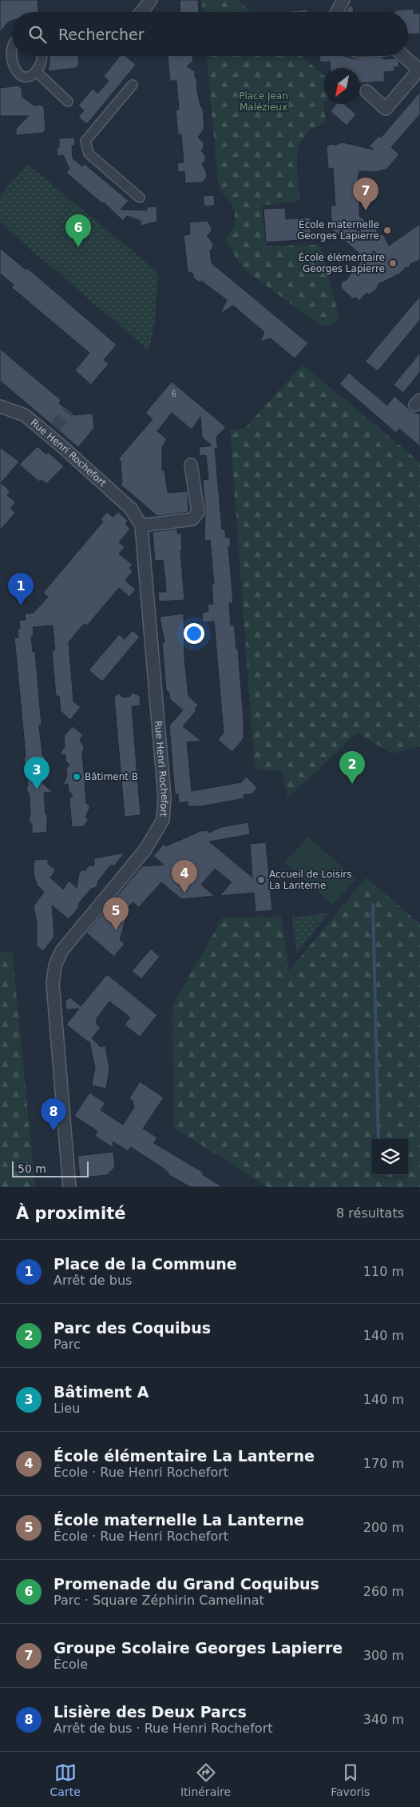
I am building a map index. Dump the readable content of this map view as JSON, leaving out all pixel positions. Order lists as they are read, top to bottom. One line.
{"streets":{"street":["Rue Henri Rochefort"]},"parks":["Place Jean Malézieux"],"places":["École maternelle Georges Lapierre","École élémentaire Georges Lapierre","Bâtiment B","Accueil de Loisirs La Lanterne"],"house_numbers":["6"],"scale_bar":"50 m","north":"bottom left","page":{"search":"Rechercher","pins":["7","6","1","2","3","4","5","8"],"scale":"50 m","heading":["À proximité","8 résultats"],"list":[{"mark":"1","name":"Place de la Commune","note":"Arrêt de bus","value":"110 m"},{"mark":"2","name":"Parc des Coquibus","note":"Parc","value":"140 m"},{"mark":"3","name":"Bâtiment A","note":"Lieu","value":"140 m"},{"mark":"4","name":"École élémentaire La Lanterne","note":"École · Rue Henri Rochefort","value":"170 m"},{"mark":"5","name":"École maternelle La Lanterne","note":"École · Rue Henri Rochefort","value":"200 m"},{"mark":"6","name":"Promenade du Grand Coquibus","note":"Parc · Square Zéphirin Camelinat","value":"260 m"},{"mark":"7","name":"Groupe Scolaire Georges Lapierre","note":"École","value":"300 m"},{"mark":"8","name":"Lisière des Deux Parcs","note":"Arrêt de bus · Rue Henri Rochefort","value":"340 m"}],"nav":["Carte","Itinéraire","Favoris"]}}
